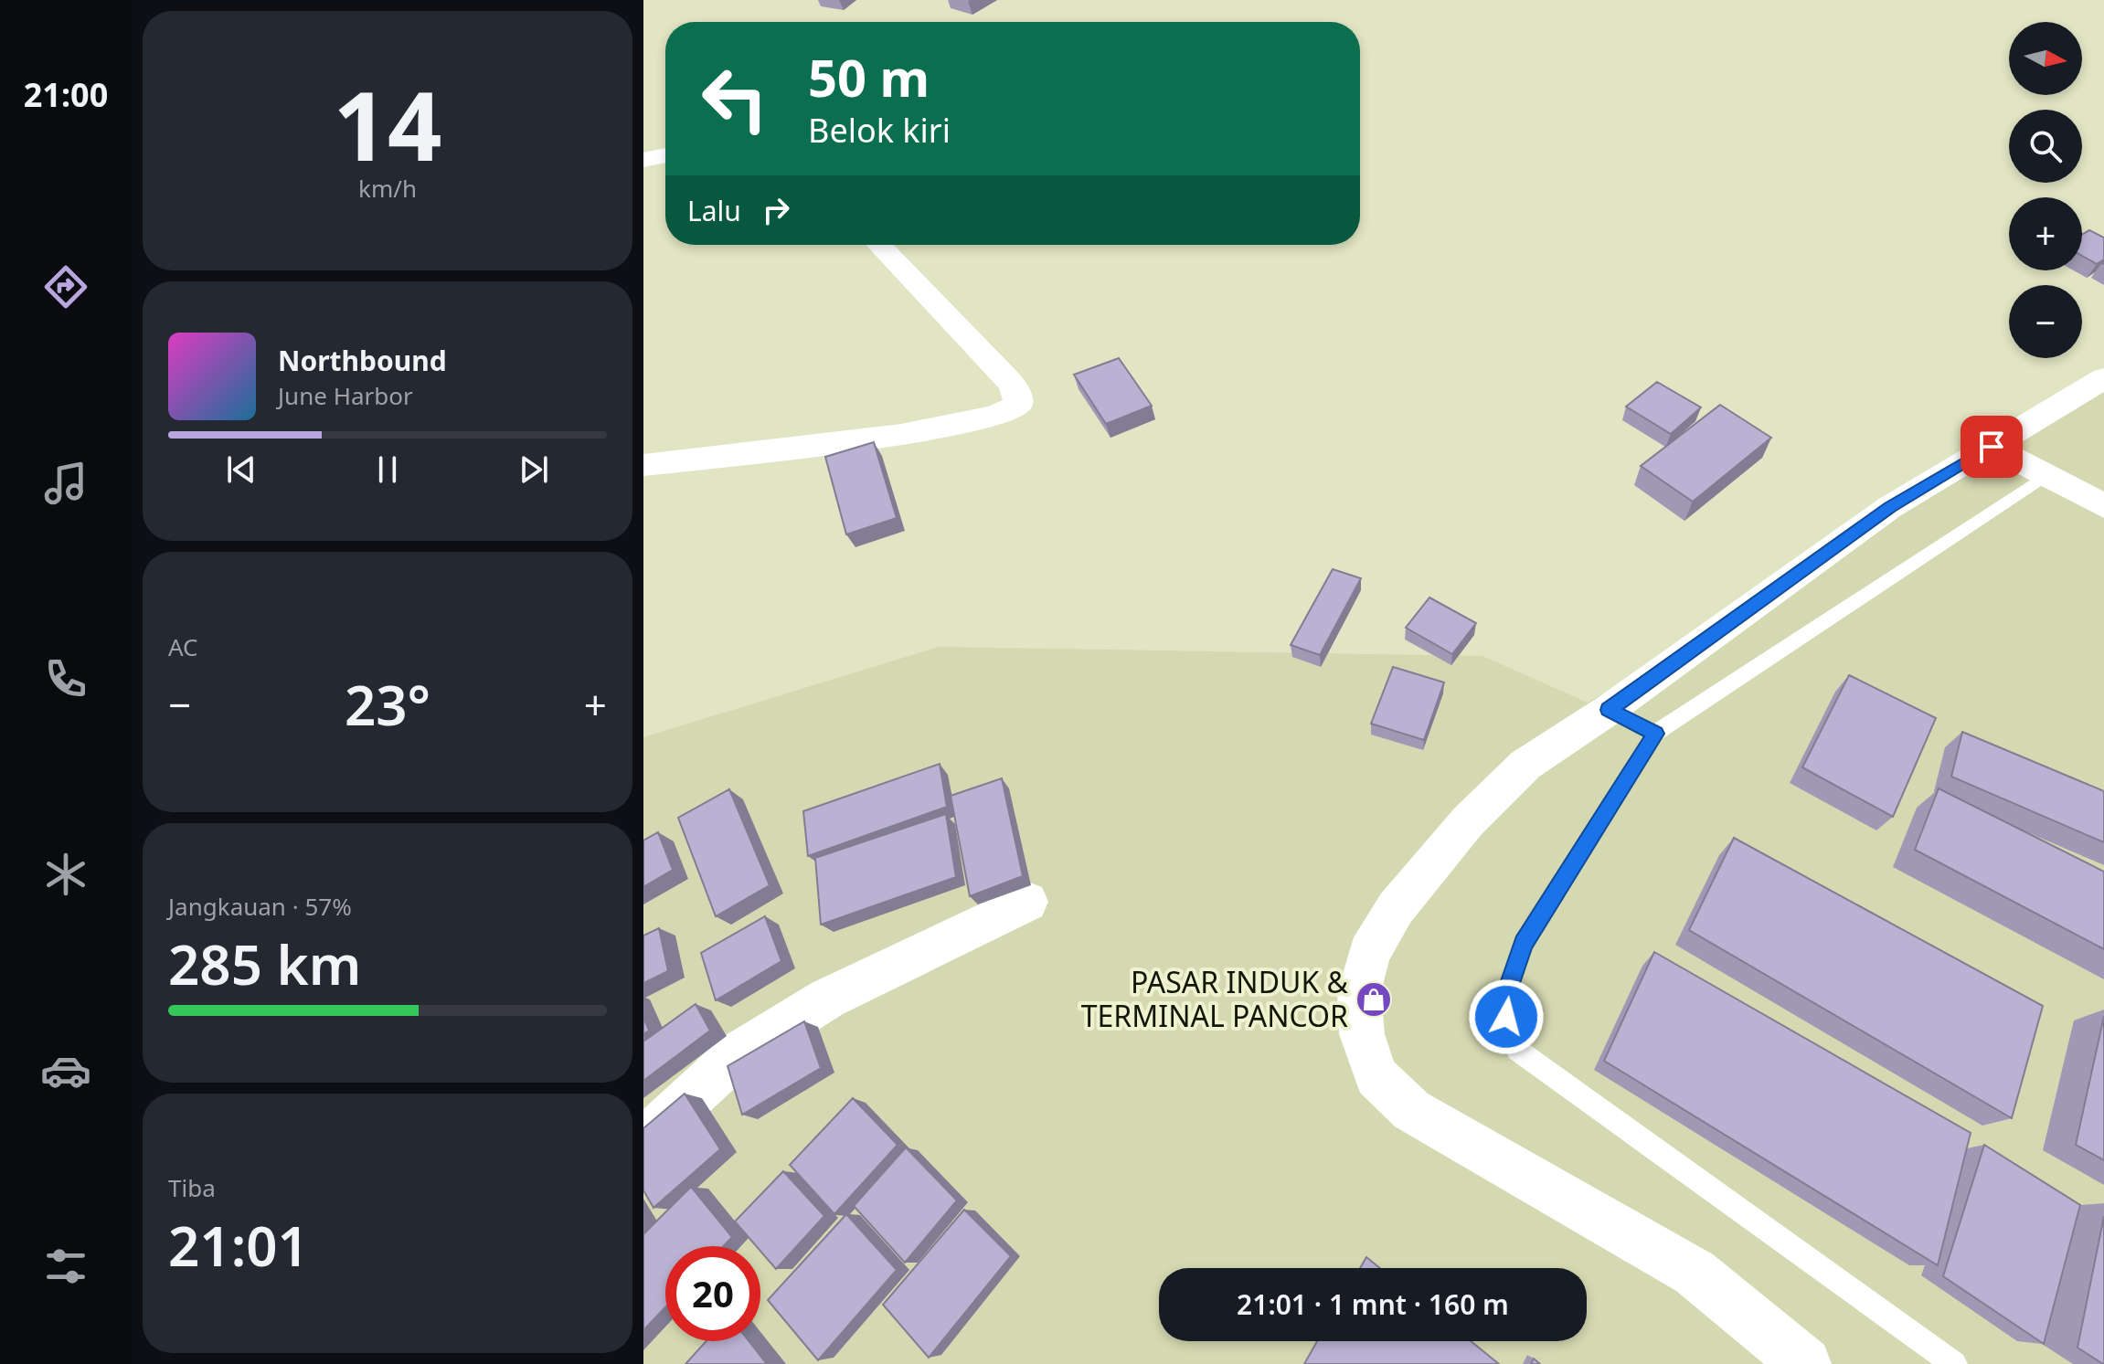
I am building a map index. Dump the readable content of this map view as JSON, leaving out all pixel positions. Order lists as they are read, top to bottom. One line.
{"places":{"shop":["PASAR INDUK & TERMINAL PANCOR"]},"north":"right","page":{"tabs":"21:00","tile":[["14","km/h"],"AC",["Jangkauan · 57%","285 km"],["Tiba","21:01"]],"map_buttons":["+","−"],"turn":["50 m","Belok kiri"],"then":"Lalu","song":["Northbound","June Harbor"],"heat":["−","23°","+"],"limit":"20","trip":"21:01 · 1 mnt · 160 m"}}
